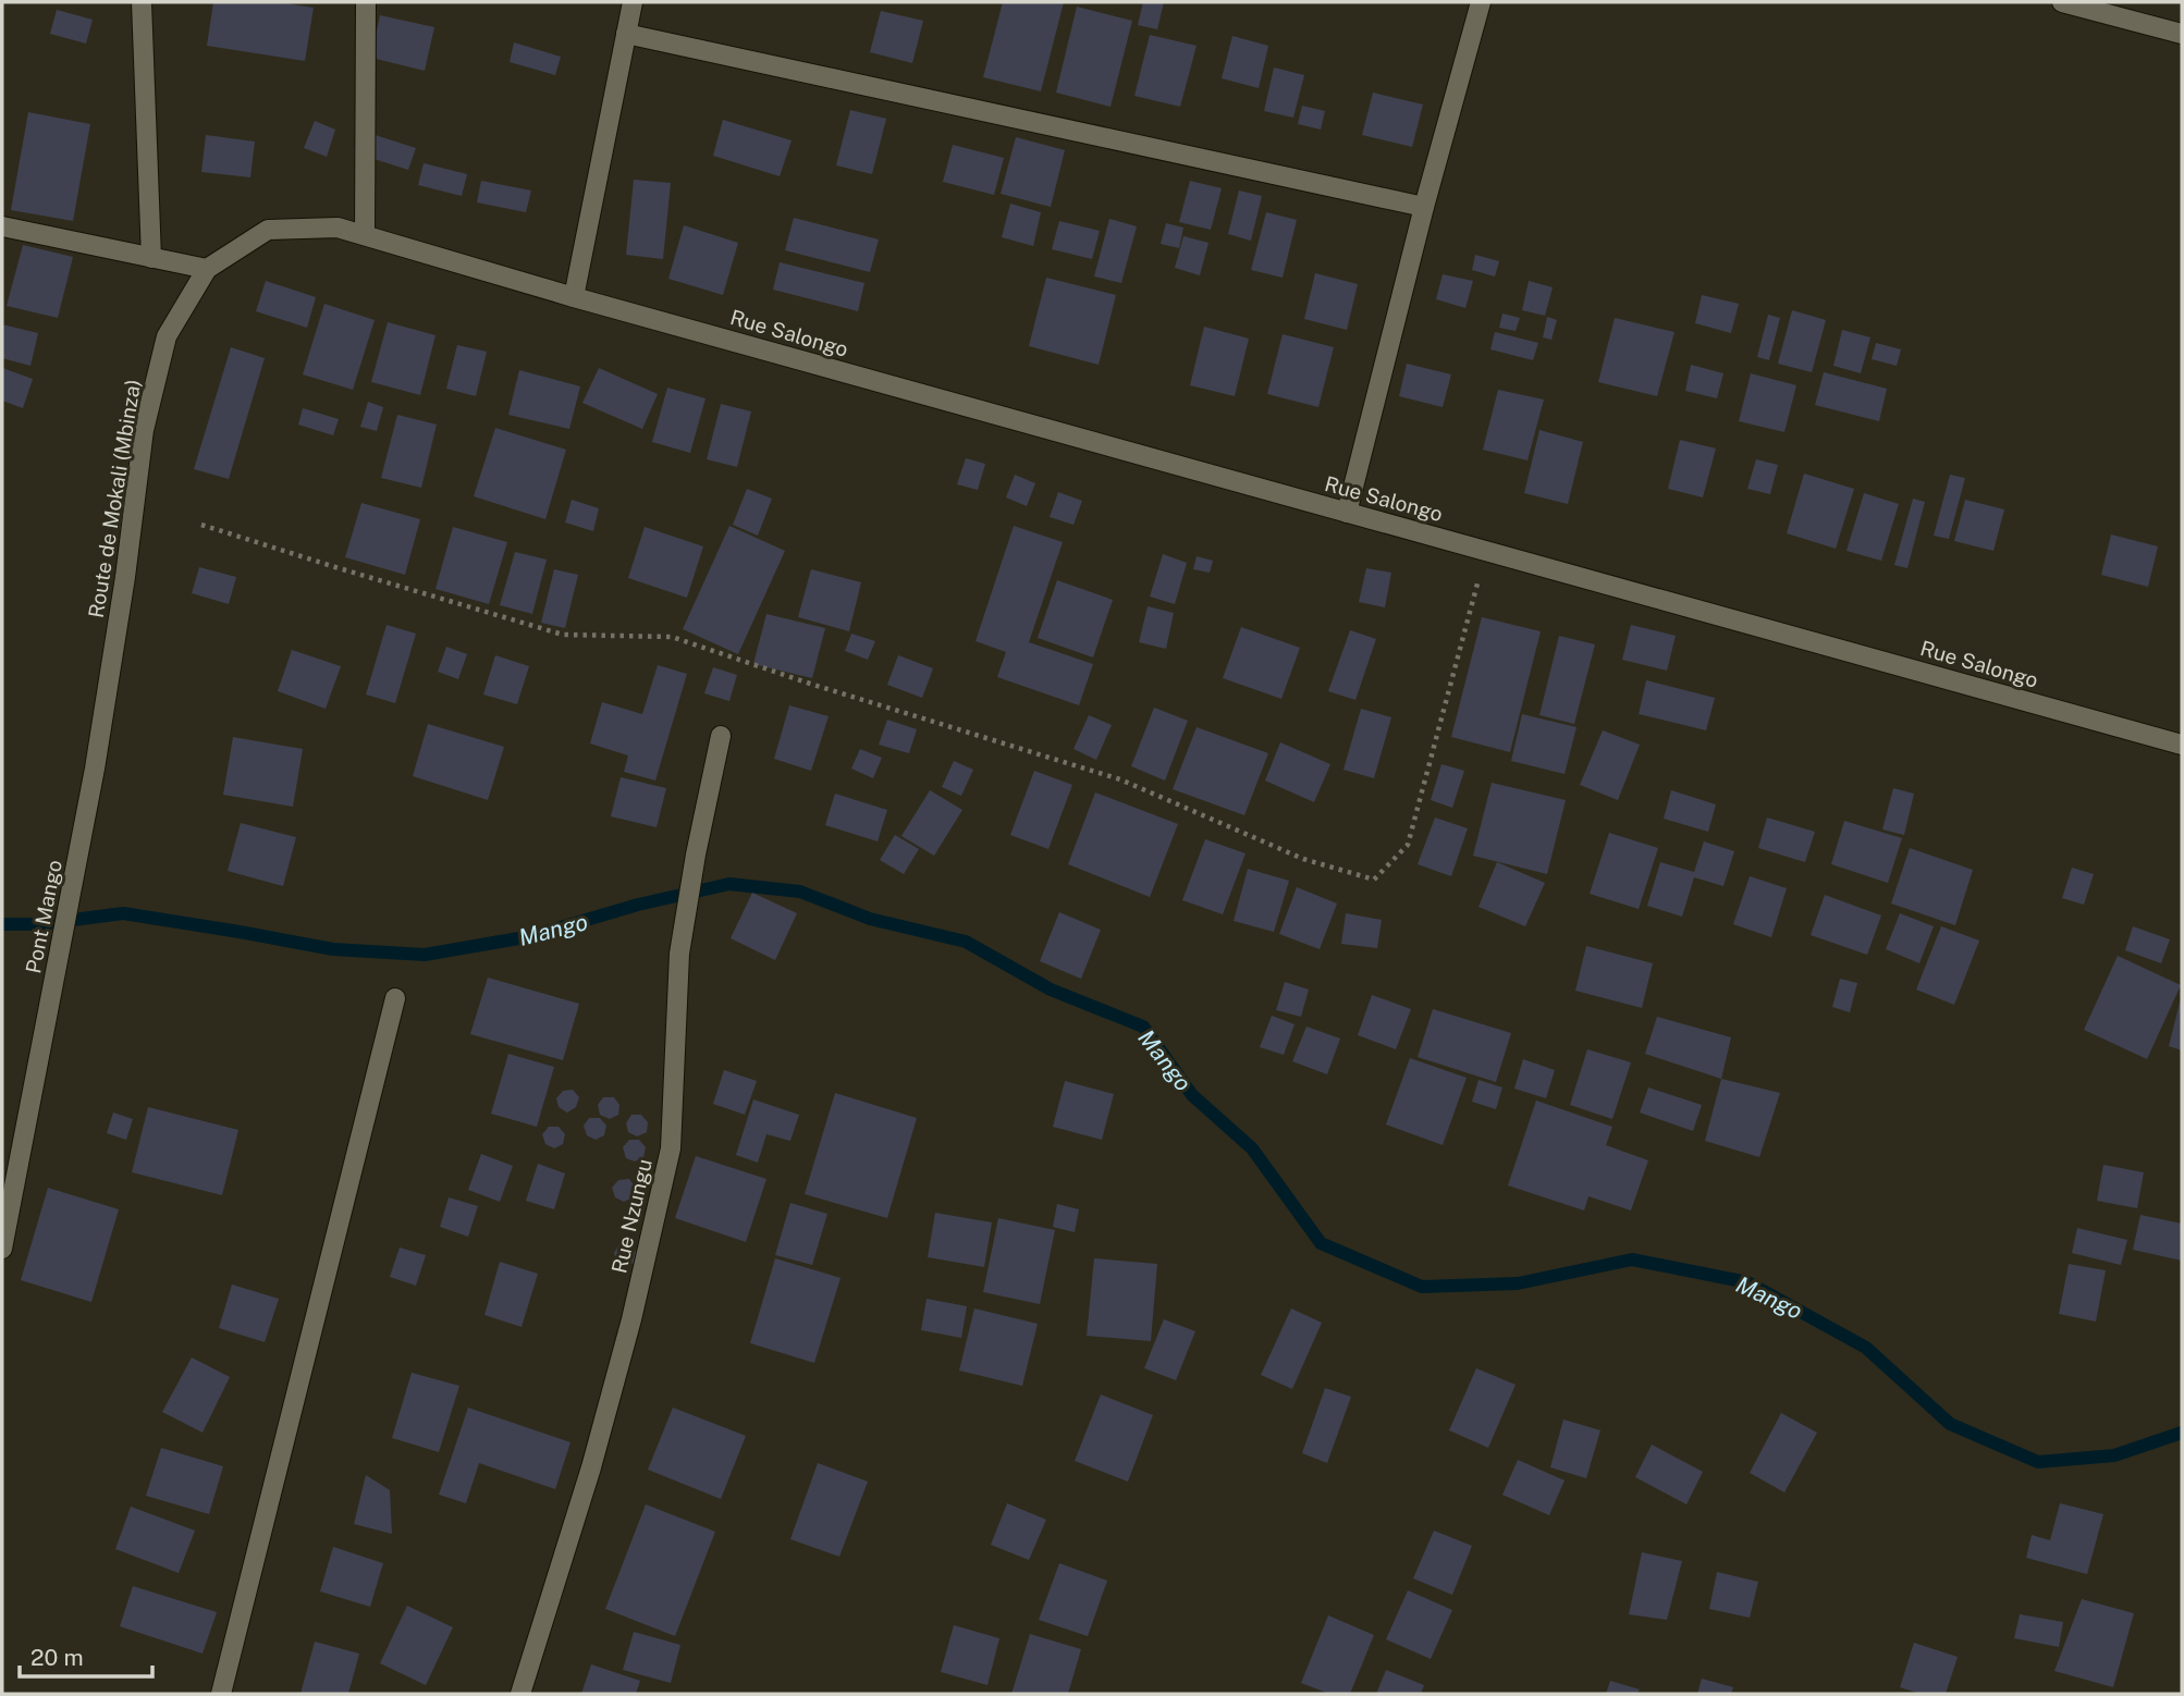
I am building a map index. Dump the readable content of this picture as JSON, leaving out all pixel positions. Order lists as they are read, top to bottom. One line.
{"streets":{"street":["Rue Salongo","Route de Mokali (Mbinza)","Pont Mango","Rue Nzungu"]},"crossings":[["Rue Salongo","Route de Mokali (Mbinza)"],["Route de Mokali (Mbinza)","Pont Mango"]],"water":["Mango"],"scale_bar":"20 m"}
